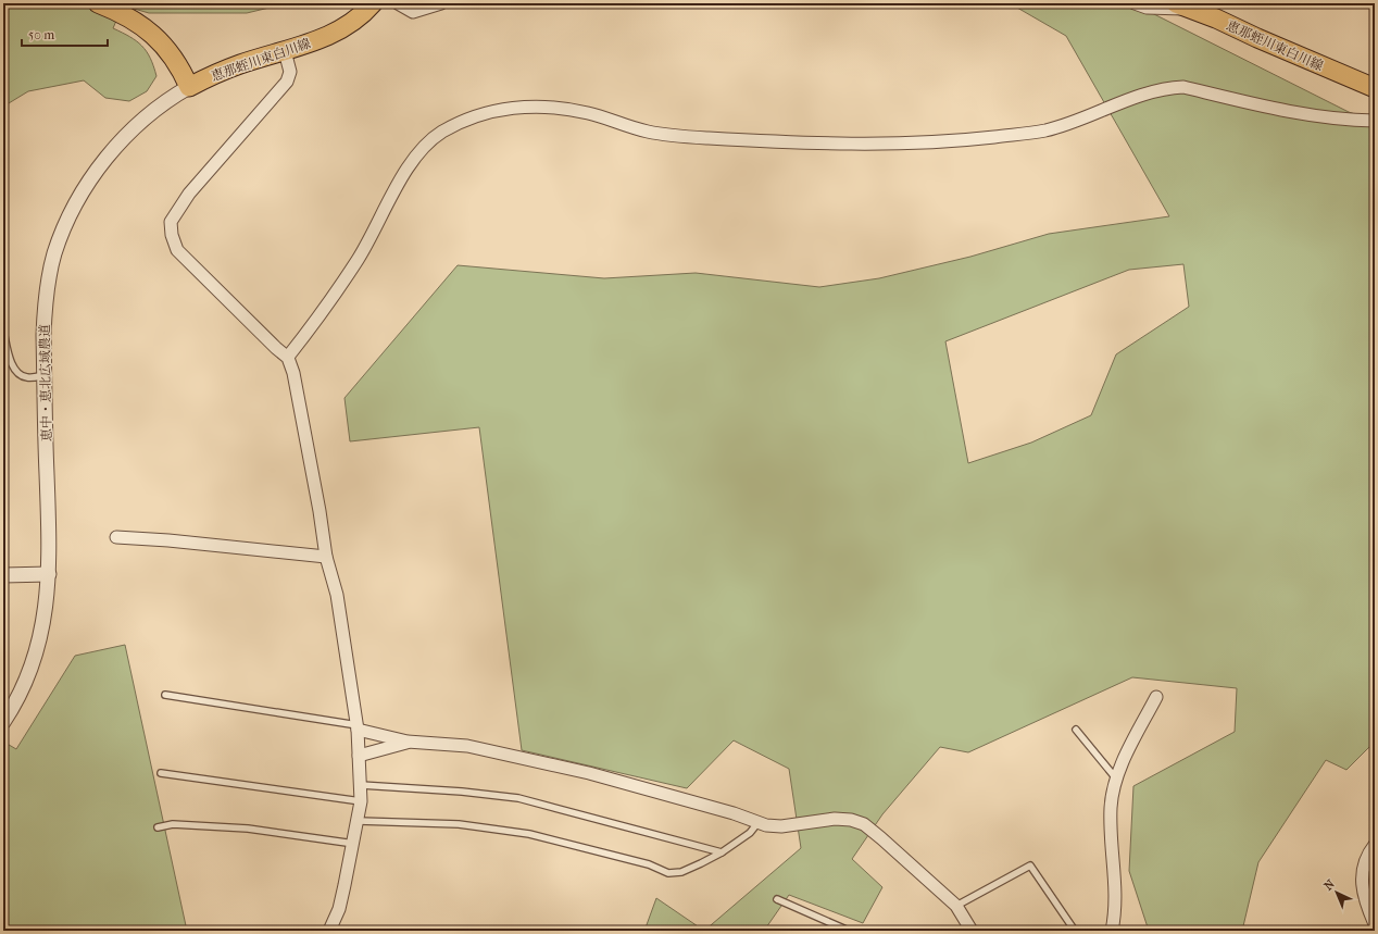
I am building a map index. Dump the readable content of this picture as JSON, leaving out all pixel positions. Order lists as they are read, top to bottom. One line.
{"streets":{"main road":["恵那蛭川東白川線"],"street":["恵中・恵北広域農道"]},"crossings":[["恵那蛭川東白川線","恵中・恵北広域農道"]],"scale_bar":"50 m","north":"top left"}
